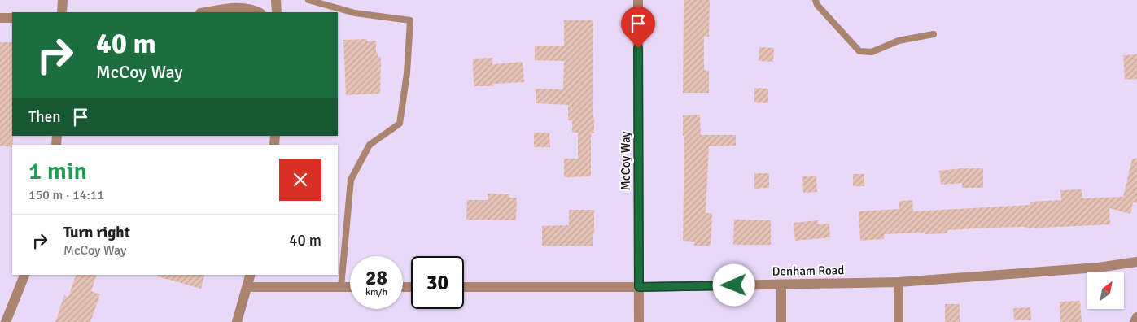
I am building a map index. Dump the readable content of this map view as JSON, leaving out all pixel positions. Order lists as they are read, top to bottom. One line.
{"streets":{"street":["McCoy Way","Denham Road"]},"crossings":[["McCoy Way","Denham Road"]],"north":"top right","page":{"turn":["40 m","McCoy Way"],"then":"Then","heading":["1 min","150 m · 14:11"],"list":[{"name":"Turn right","note":"McCoy Way","value":"40 m"}],"speed":"28 km/h","limit":"30"}}
